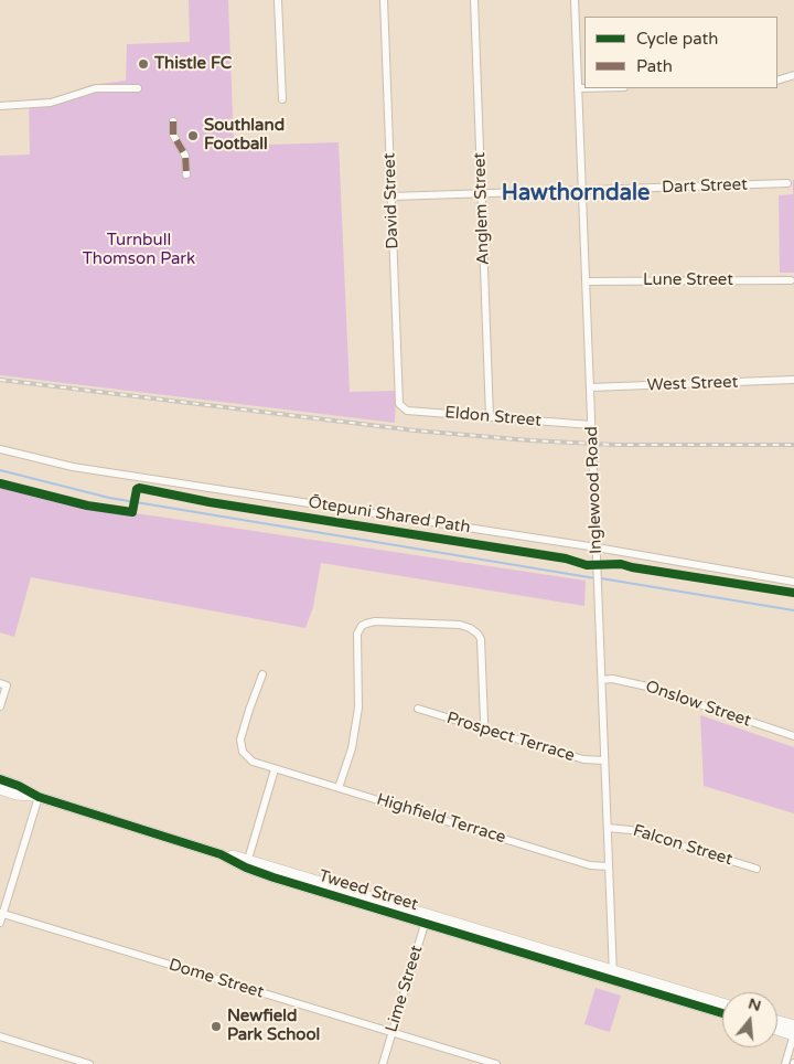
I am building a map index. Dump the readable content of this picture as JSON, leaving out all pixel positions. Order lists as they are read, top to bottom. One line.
{"streets":{"main road":["Tweed Street"],"street":["Dart Street","David Street","Anglem Street","Lune Street","West Street","Eldon Street","Inglewood Road","Onslow Street","Prospect Terrace","Highfield Terrace","Falcon Street","Dome Street","Lime Street"],"cycle path":["Ōtepuni Shared Path"]},"crossings":[["Dart Street","David Street"],["Dart Street","Anglem Street"],["Dart Street","Inglewood Road"],["David Street","Eldon Street"],["Anglem Street","Eldon Street"],["Lune Street","Inglewood Road"],["West Street","Inglewood Road"],["Eldon Street","Inglewood Road"],["Inglewood Road","Onslow Street"],["Inglewood Road","Prospect Terrace"],["Inglewood Road","Highfield Terrace"],["Inglewood Road","Falcon Street"],["Inglewood Road","Tweed Street"],["Tweed Street","Lime Street"],["Dome Street","Lime Street"]],"districts":["Hawthorndale"],"parks":["Turnbull Thomson Park"],"places":["Thistle FC","Southland Football","Newfield Park School"],"legend":["Cycle path","Path"],"north":"top"}
